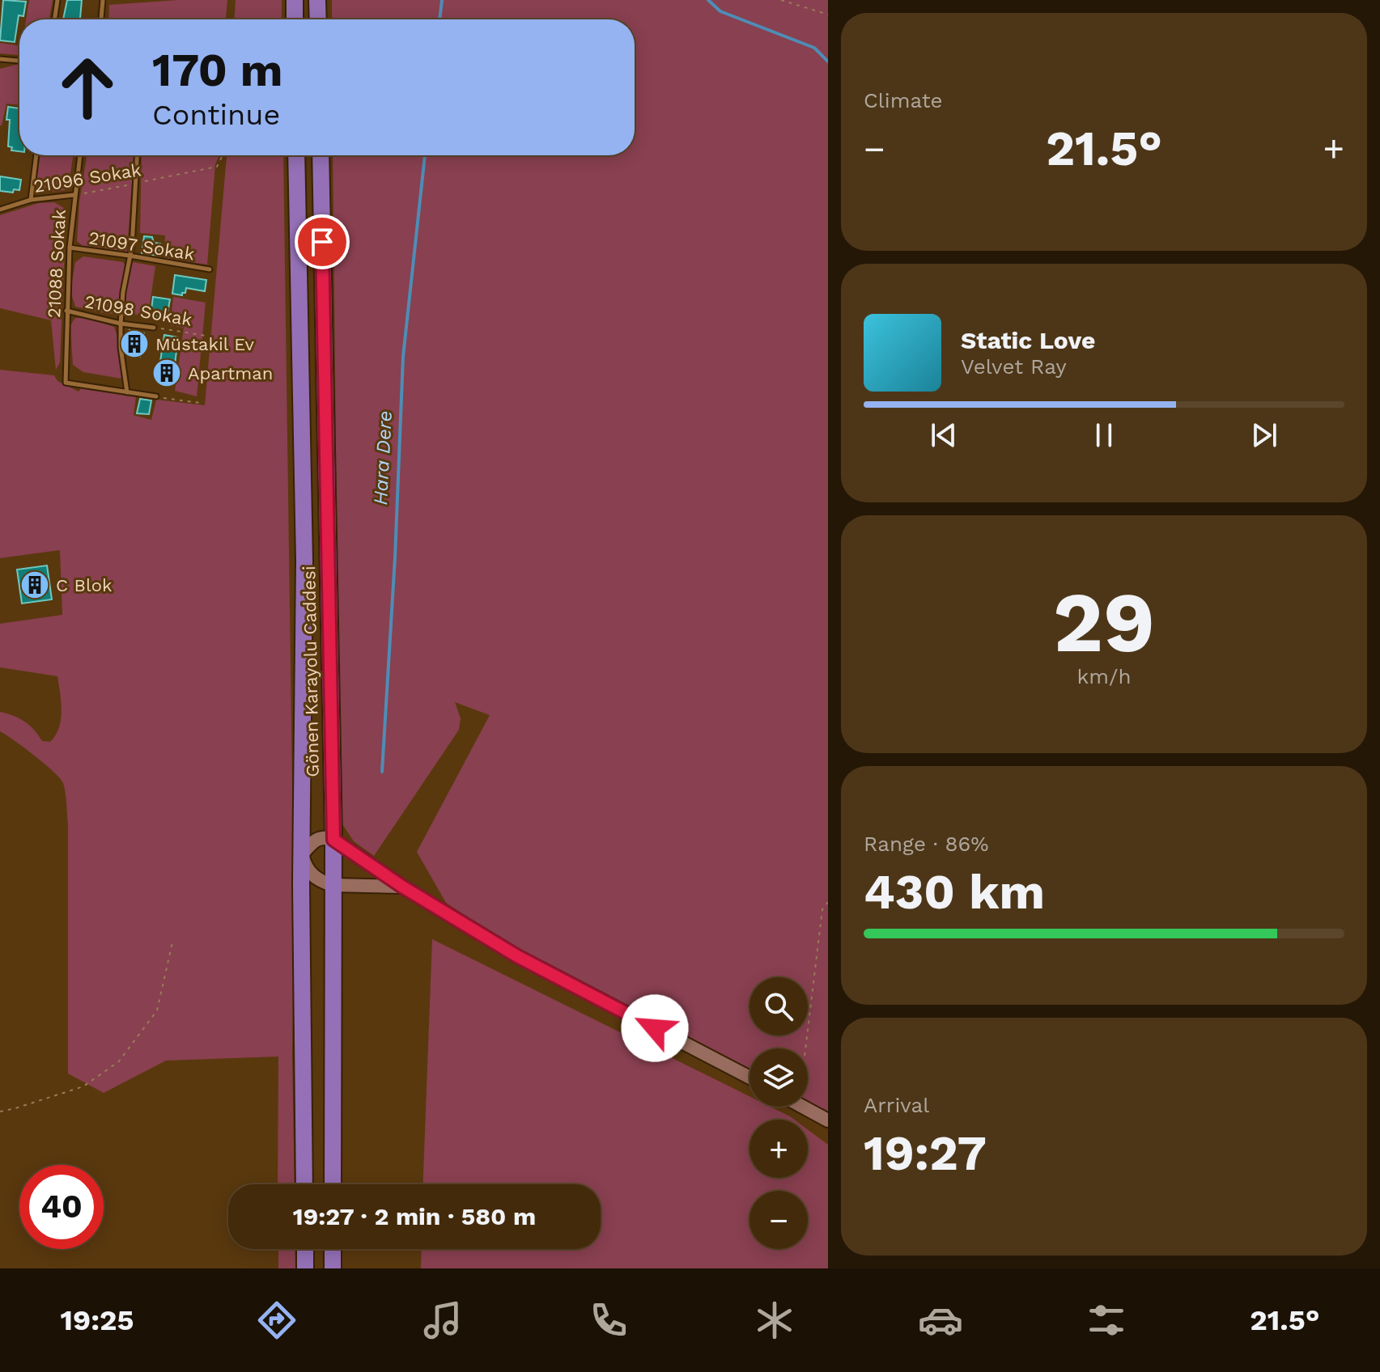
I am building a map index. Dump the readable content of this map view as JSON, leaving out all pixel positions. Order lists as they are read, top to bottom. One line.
{"streets":{"highway":["Gönen Karayolu Caddesi"],"lane":["21096 Sokak","21097 Sokak","21088 Sokak","21098 Sokak"]},"crossings":[["21096 Sokak","21088 Sokak"],["21097 Sokak","21088 Sokak"],["21088 Sokak","21098 Sokak"]],"water":["Hara Dere"],"places":{"building":["Müstakil Ev","Apartman","C Blok"]},"page":{"tile":["Climate",["29","km/h"],["Range · 86%","430 km"],["Arrival","19:27"]],"turn":["170 m","Continue"],"heat":["−","21.5°","+"],"song":["Static Love","Velvet Ray"],"map_buttons":["+","−"],"limit":"40","trip":"19:27 · 2 min · 580 m","tabs":["19:25","21.5°"]}}
